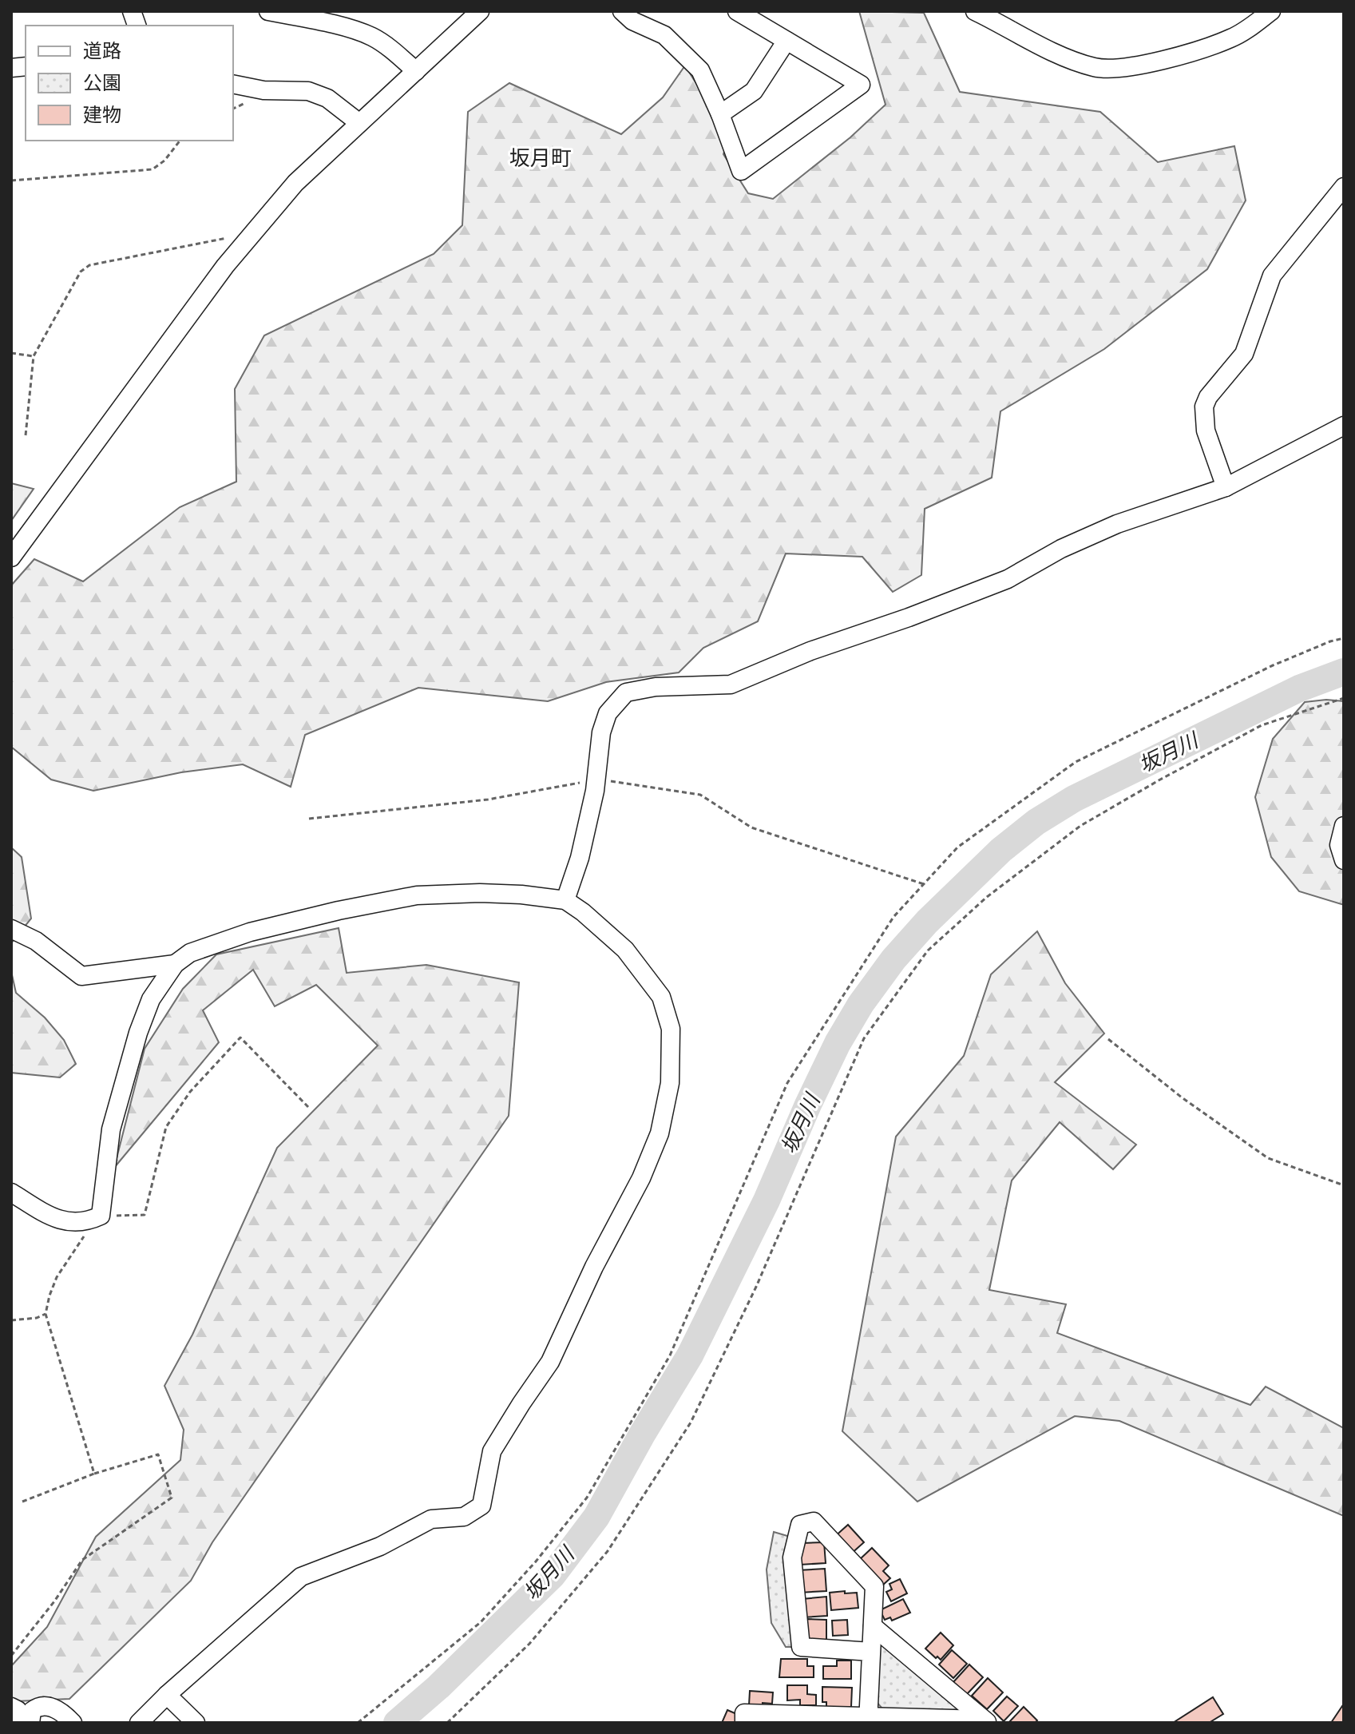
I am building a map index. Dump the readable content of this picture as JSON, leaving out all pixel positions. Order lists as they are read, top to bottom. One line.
{"districts":["坂月町"],"water":["坂月川"],"legend":["道路","公園","建物"]}
